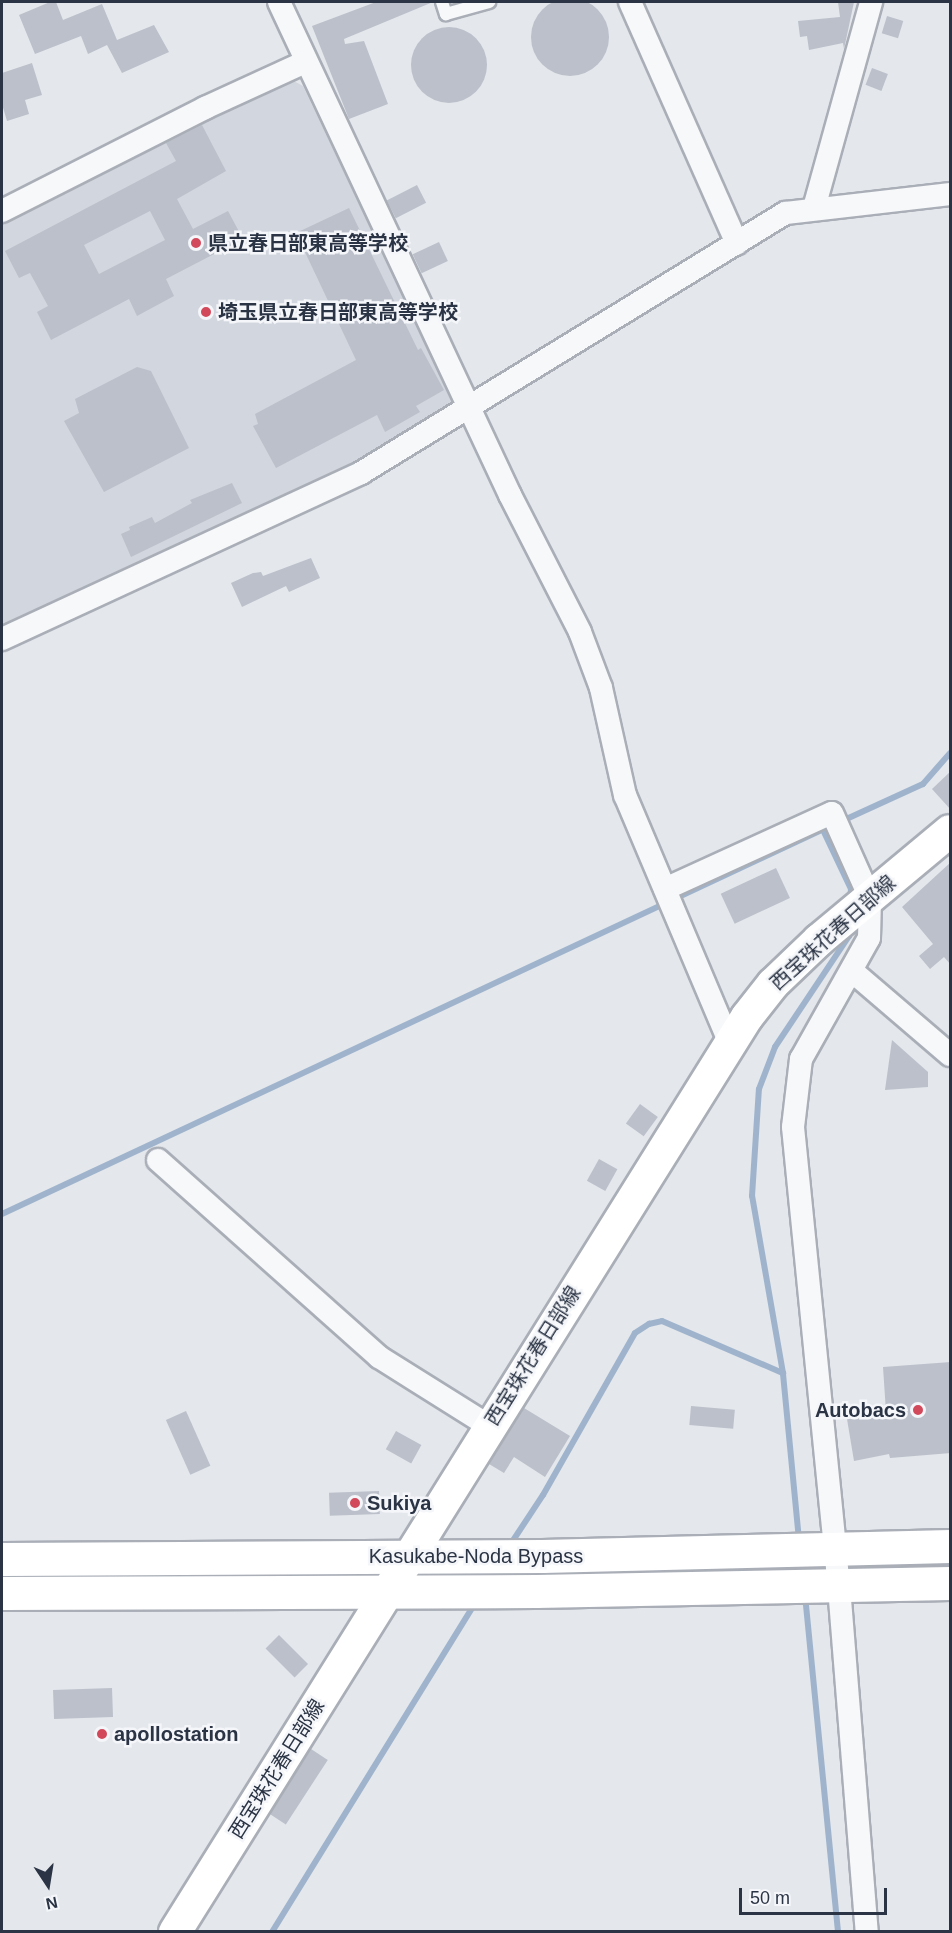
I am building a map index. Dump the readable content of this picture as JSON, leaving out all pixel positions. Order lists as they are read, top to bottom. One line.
{"streets":{"highway":["Kasukabe-Noda Bypass"],"main road":["西宝珠花春日部線"]},"crossings":[["西宝珠花春日部線","Kasukabe-Noda Bypass"]],"places":["県立春日部東高等学校","埼玉県立春日部東高等学校","Autobacs","Sukiya","apollostation"],"scale_bar":"50 m","north":"bottom"}
